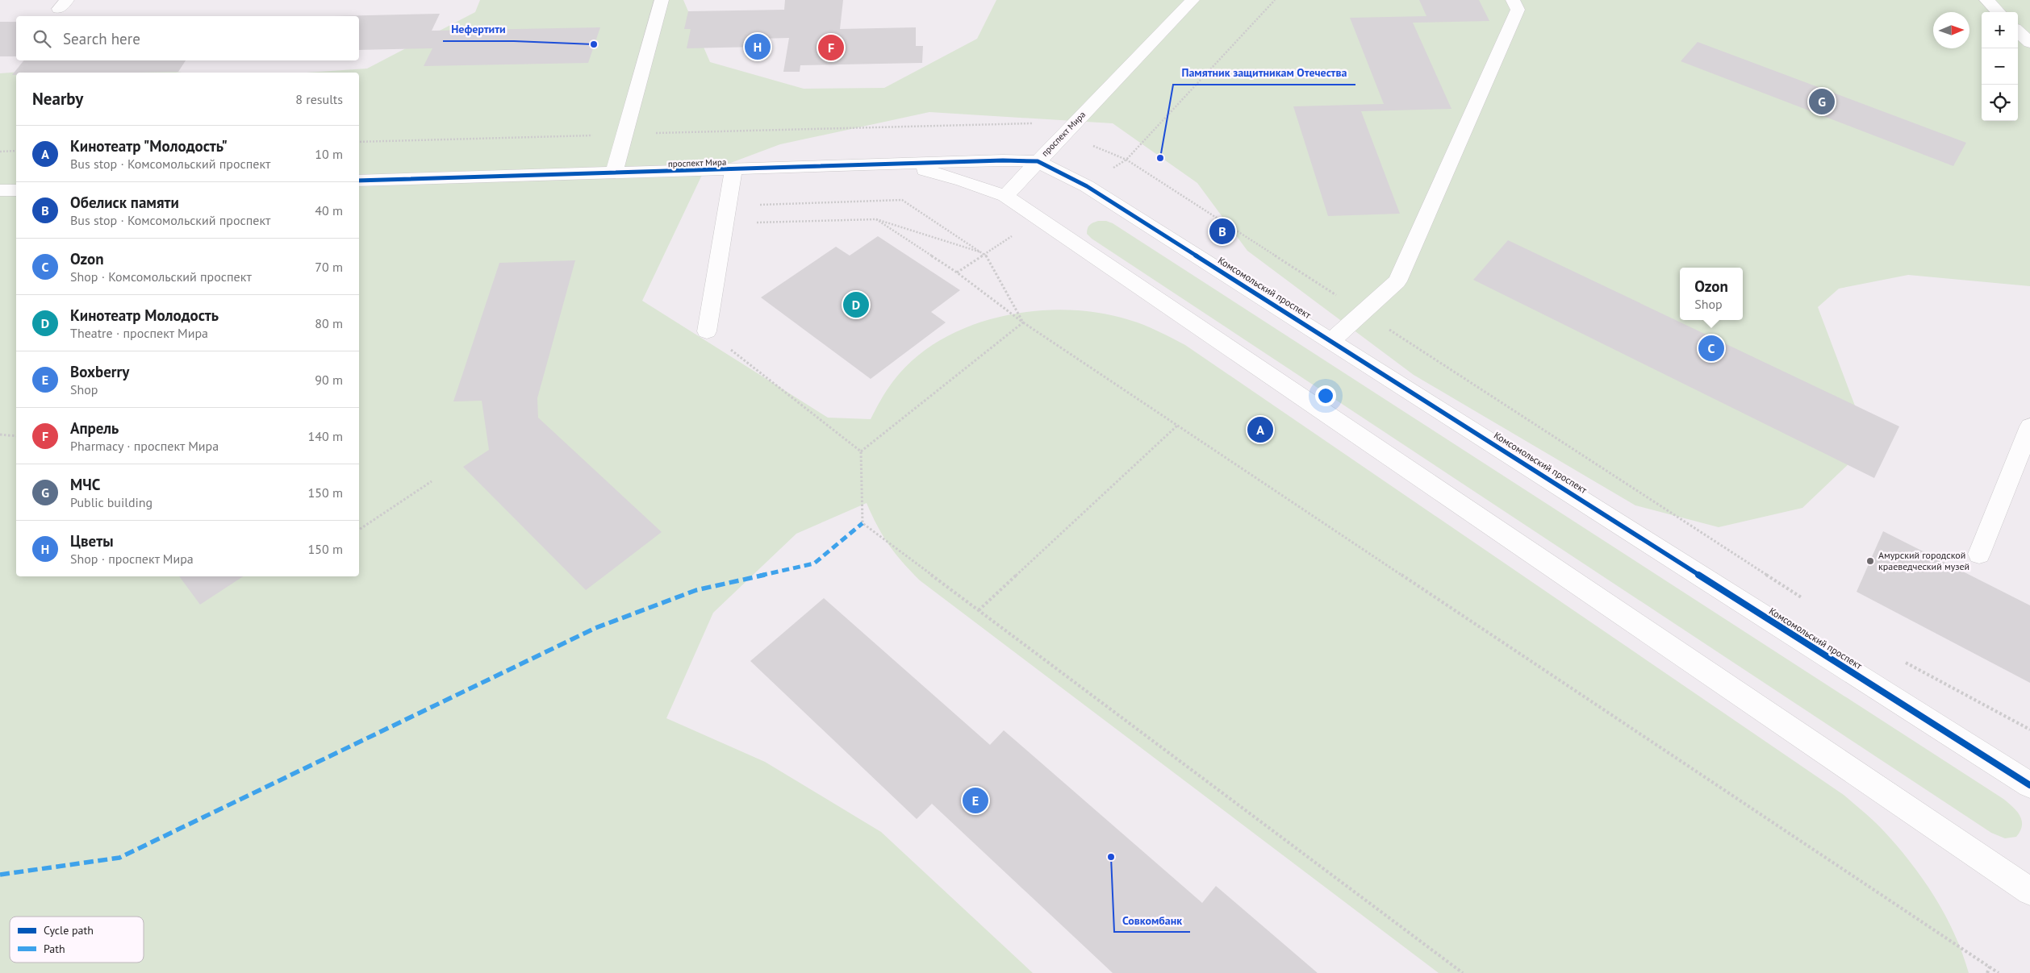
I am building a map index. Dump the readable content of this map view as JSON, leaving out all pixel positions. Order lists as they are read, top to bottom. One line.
{"streets":{"street":["проспект Мира","Комсомольский проспект"]},"crossings":[["проспект Мира","Комсомольский проспект"]],"places":["Нефертити","Памятник защитникам Отечества","Амурский городской краеведческий музей","Совкомбанк"],"legend":["Cycle path","Path"],"north":"right","page":{"map_buttons":["+","−"],"search":"Search here","pins":["H","F","G","B","D","C","A","E"],"heading":["Nearby","8 results"],"list":[{"mark":"A","name":"Кинотеатр \"Молодость\"","note":"Bus stop · Комсомольский проспект","value":"10 m"},{"mark":"B","name":"Обелиск памяти","note":"Bus stop · Комсомольский проспект","value":"40 m"},{"mark":"C","name":"Ozon","note":"Shop · Комсомольский проспект","value":"70 m"},{"mark":"D","name":"Кинотеатр Молодость","note":"Theatre · проспект Мира","value":"80 m"},{"mark":"E","name":"Boxberry","note":"Shop","value":"90 m"},{"mark":"F","name":"Апрель","note":"Pharmacy · проспект Мира","value":"140 m"},{"mark":"G","name":"МЧС","note":"Public building","value":"150 m"},{"mark":"H","name":"Цветы","note":"Shop · проспект Мира","value":"150 m"}],"popup":["Ozon","Shop"]}}
